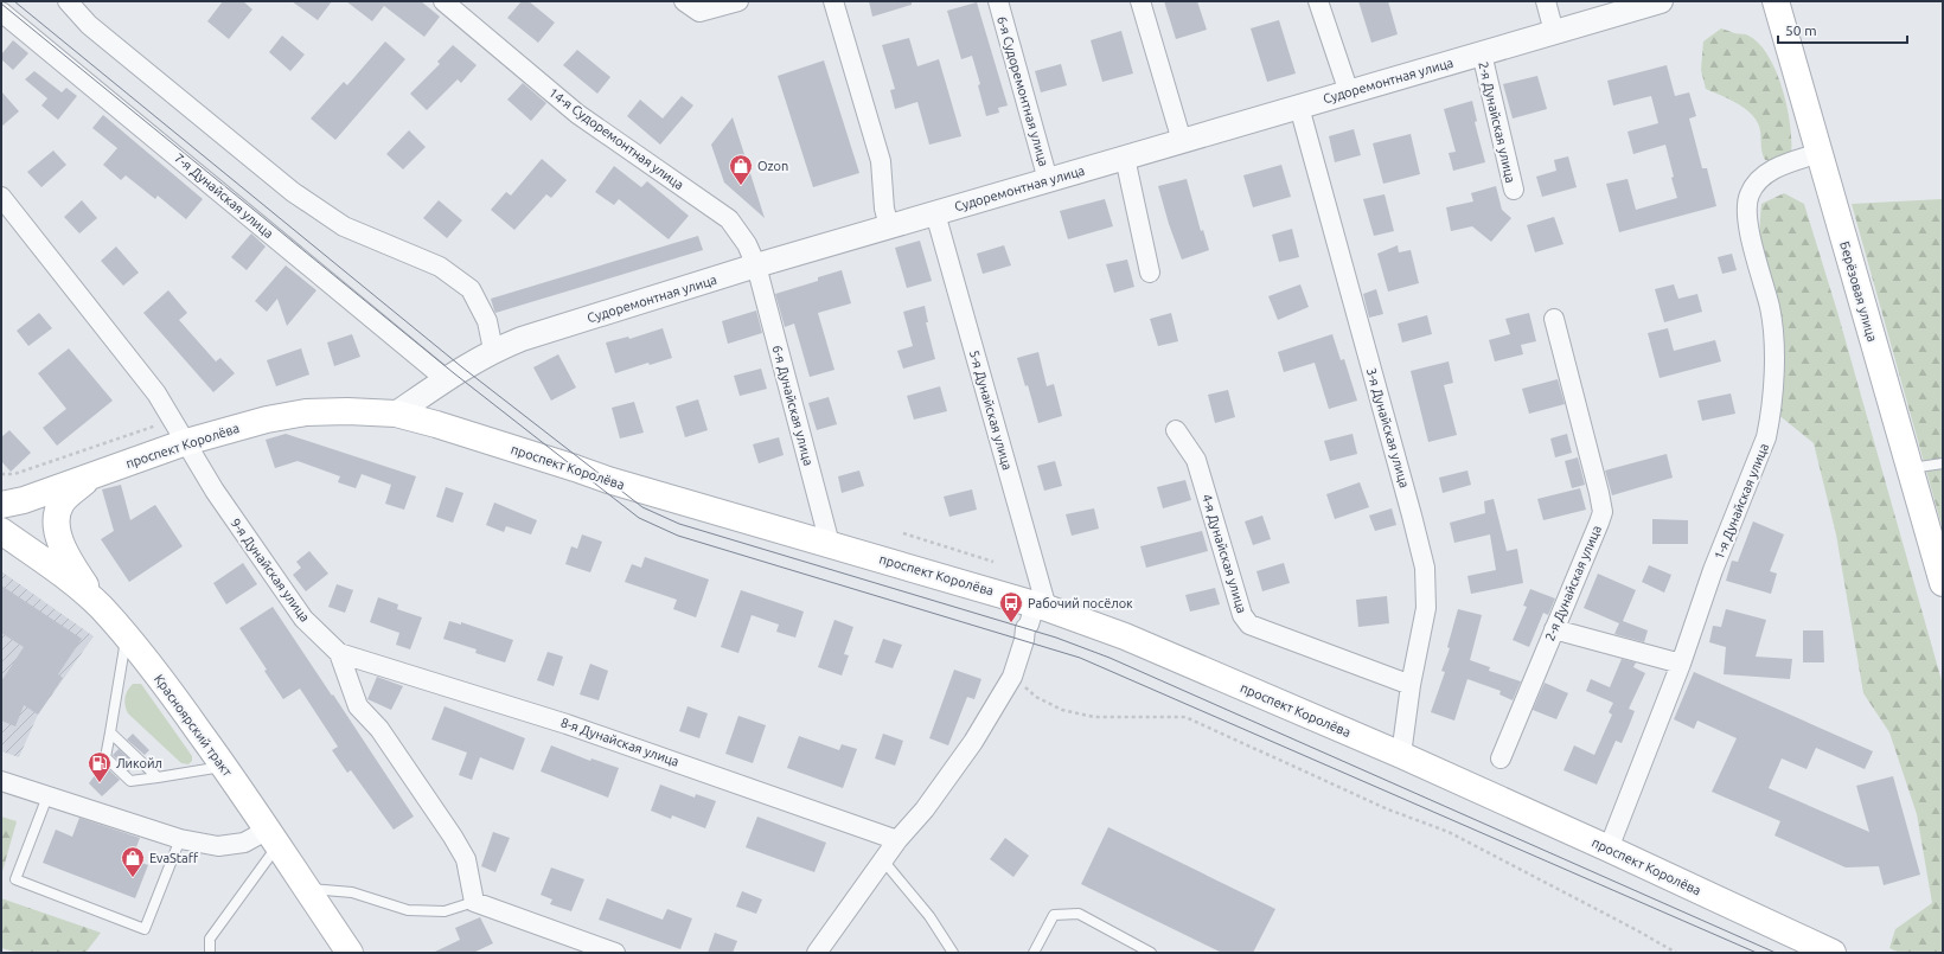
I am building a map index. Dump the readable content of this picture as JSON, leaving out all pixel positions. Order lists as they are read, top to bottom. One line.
{"streets":{"main road":["Берёзовая улица","проспект Королёва","Красноярский тракт"],"street":["Судоремонтная улица","6-я Судоремонтная улица","2-я Дунайская улица","14-я Судоремонтная улица","7-я Дунайская улица","6-я Дунайская улица","5-я Дунайская улица","3-я Дунайская улица","1-я Дунайская улица","4-я Дунайская улица","9-я Дунайская улица","8-я Дунайская улица"]},"crossings":[["Судоремонтная улица","6-я Судоремонтная улица"],["Судоремонтная улица","2-я Дунайская улица"],["Судоремонтная улица","14-я Судоремонтная улица"],["Судоремонтная улица","7-я Дунайская улица"],["Судоремонтная улица","6-я Дунайская улица"],["Судоремонтная улица","5-я Дунайская улица"],["Судоремонтная улица","3-я Дунайская улица"],["Судоремонтная улица","проспект Королёва"],["14-я Судоремонтная улица","6-я Дунайская улица"],["Берёзовая улица","1-я Дунайская улица"],["6-я Дунайская улица","проспект Королёва"],["5-я Дунайская улица","проспект Королёва"],["3-я Дунайская улица","проспект Королёва"],["3-я Дунайская улица","4-я Дунайская улица"],["проспект Королёва","1-я Дунайская улица"],["проспект Королёва","9-я Дунайская улица"],["9-я Дунайская улица","8-я Дунайская улица"]],"places":{"shop":["Ozon","EvaStaff"],"bus stop":["Рабочий посёлок"],"fuel station":["Ликойл"]},"scale_bar":"50 m"}
